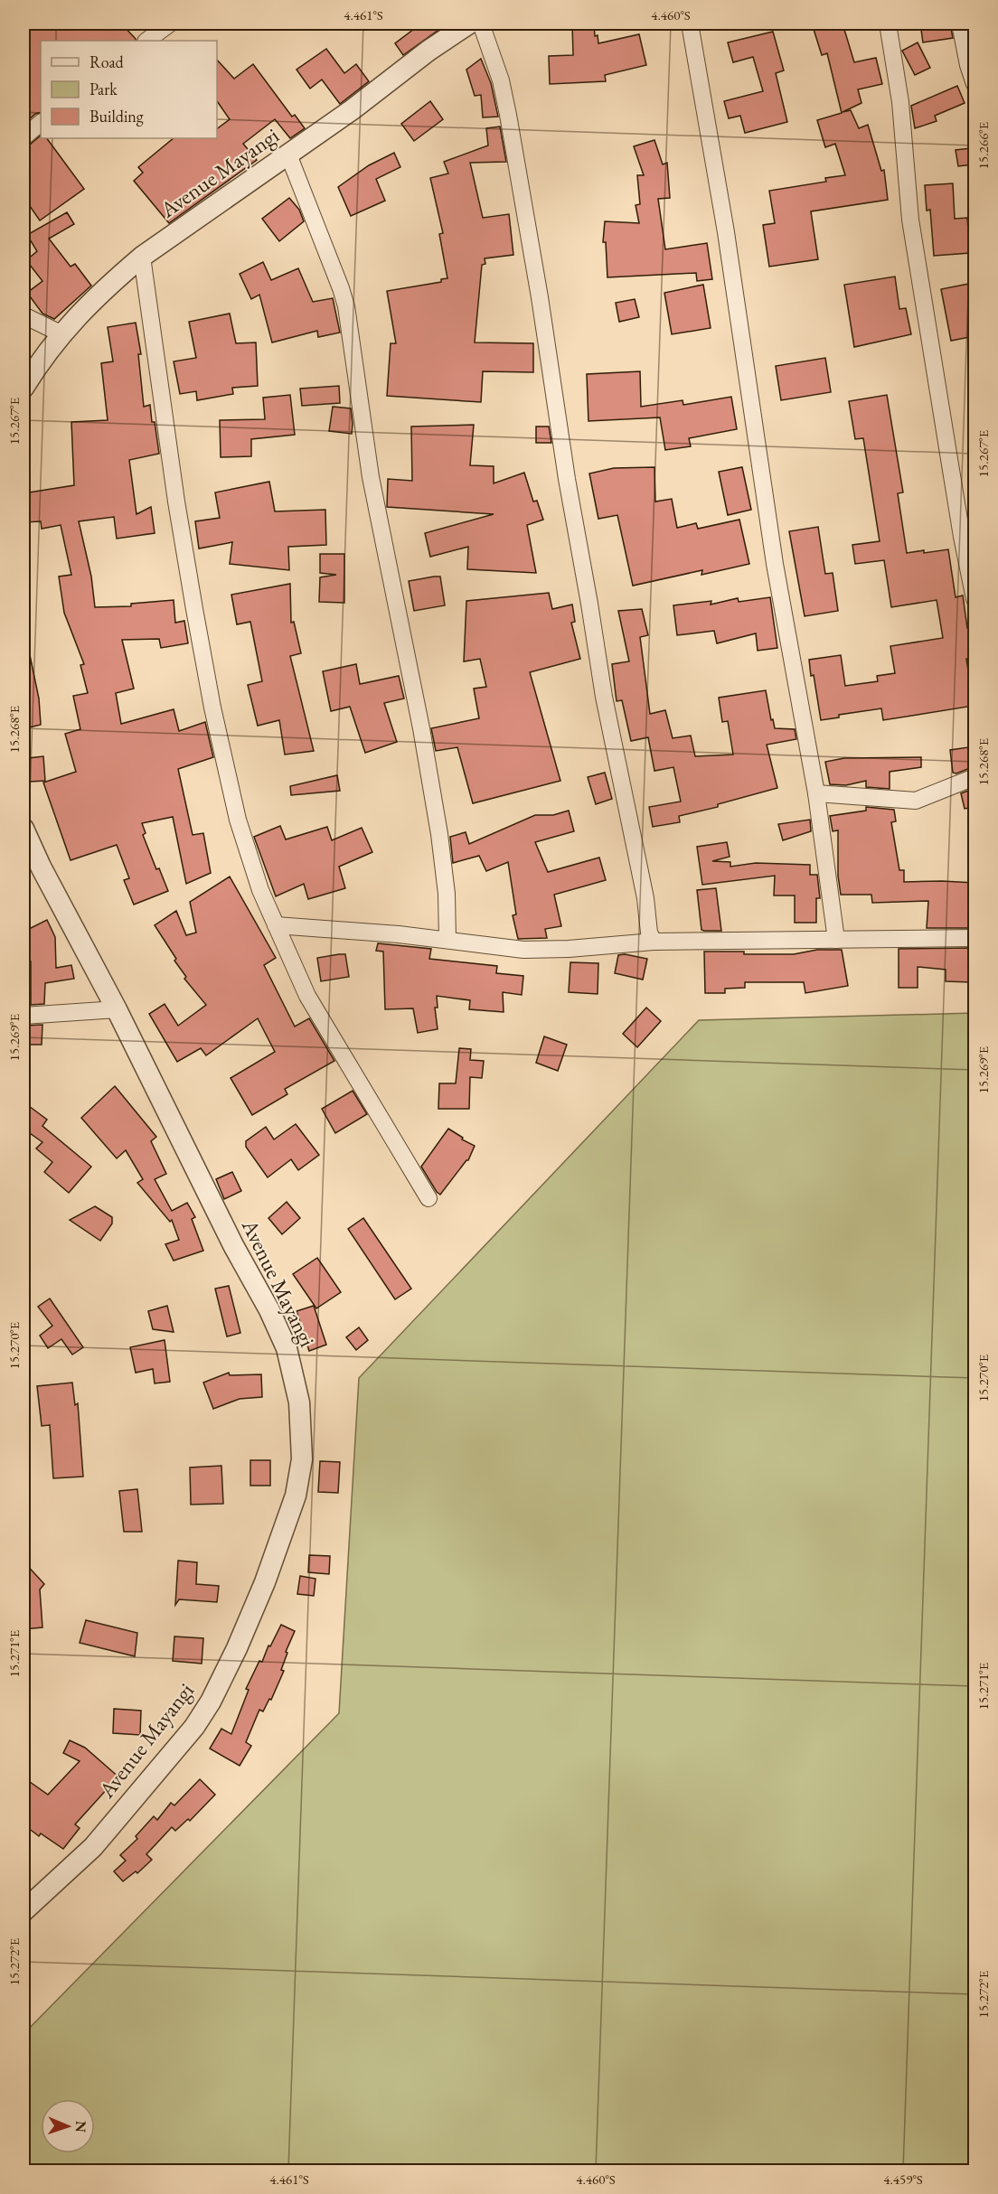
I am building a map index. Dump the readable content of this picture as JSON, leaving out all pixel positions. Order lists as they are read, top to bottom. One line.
{"streets":{"street":["Avenue Mayangi"]},"legend":["Road","Park","Building"],"north":"right","coordinates":["4.461°S","4.460°S","15.266°E","15.267°E","15.268°E","15.269°E","15.270°E","15.271°E","15.272°E","4.459°S"]}
